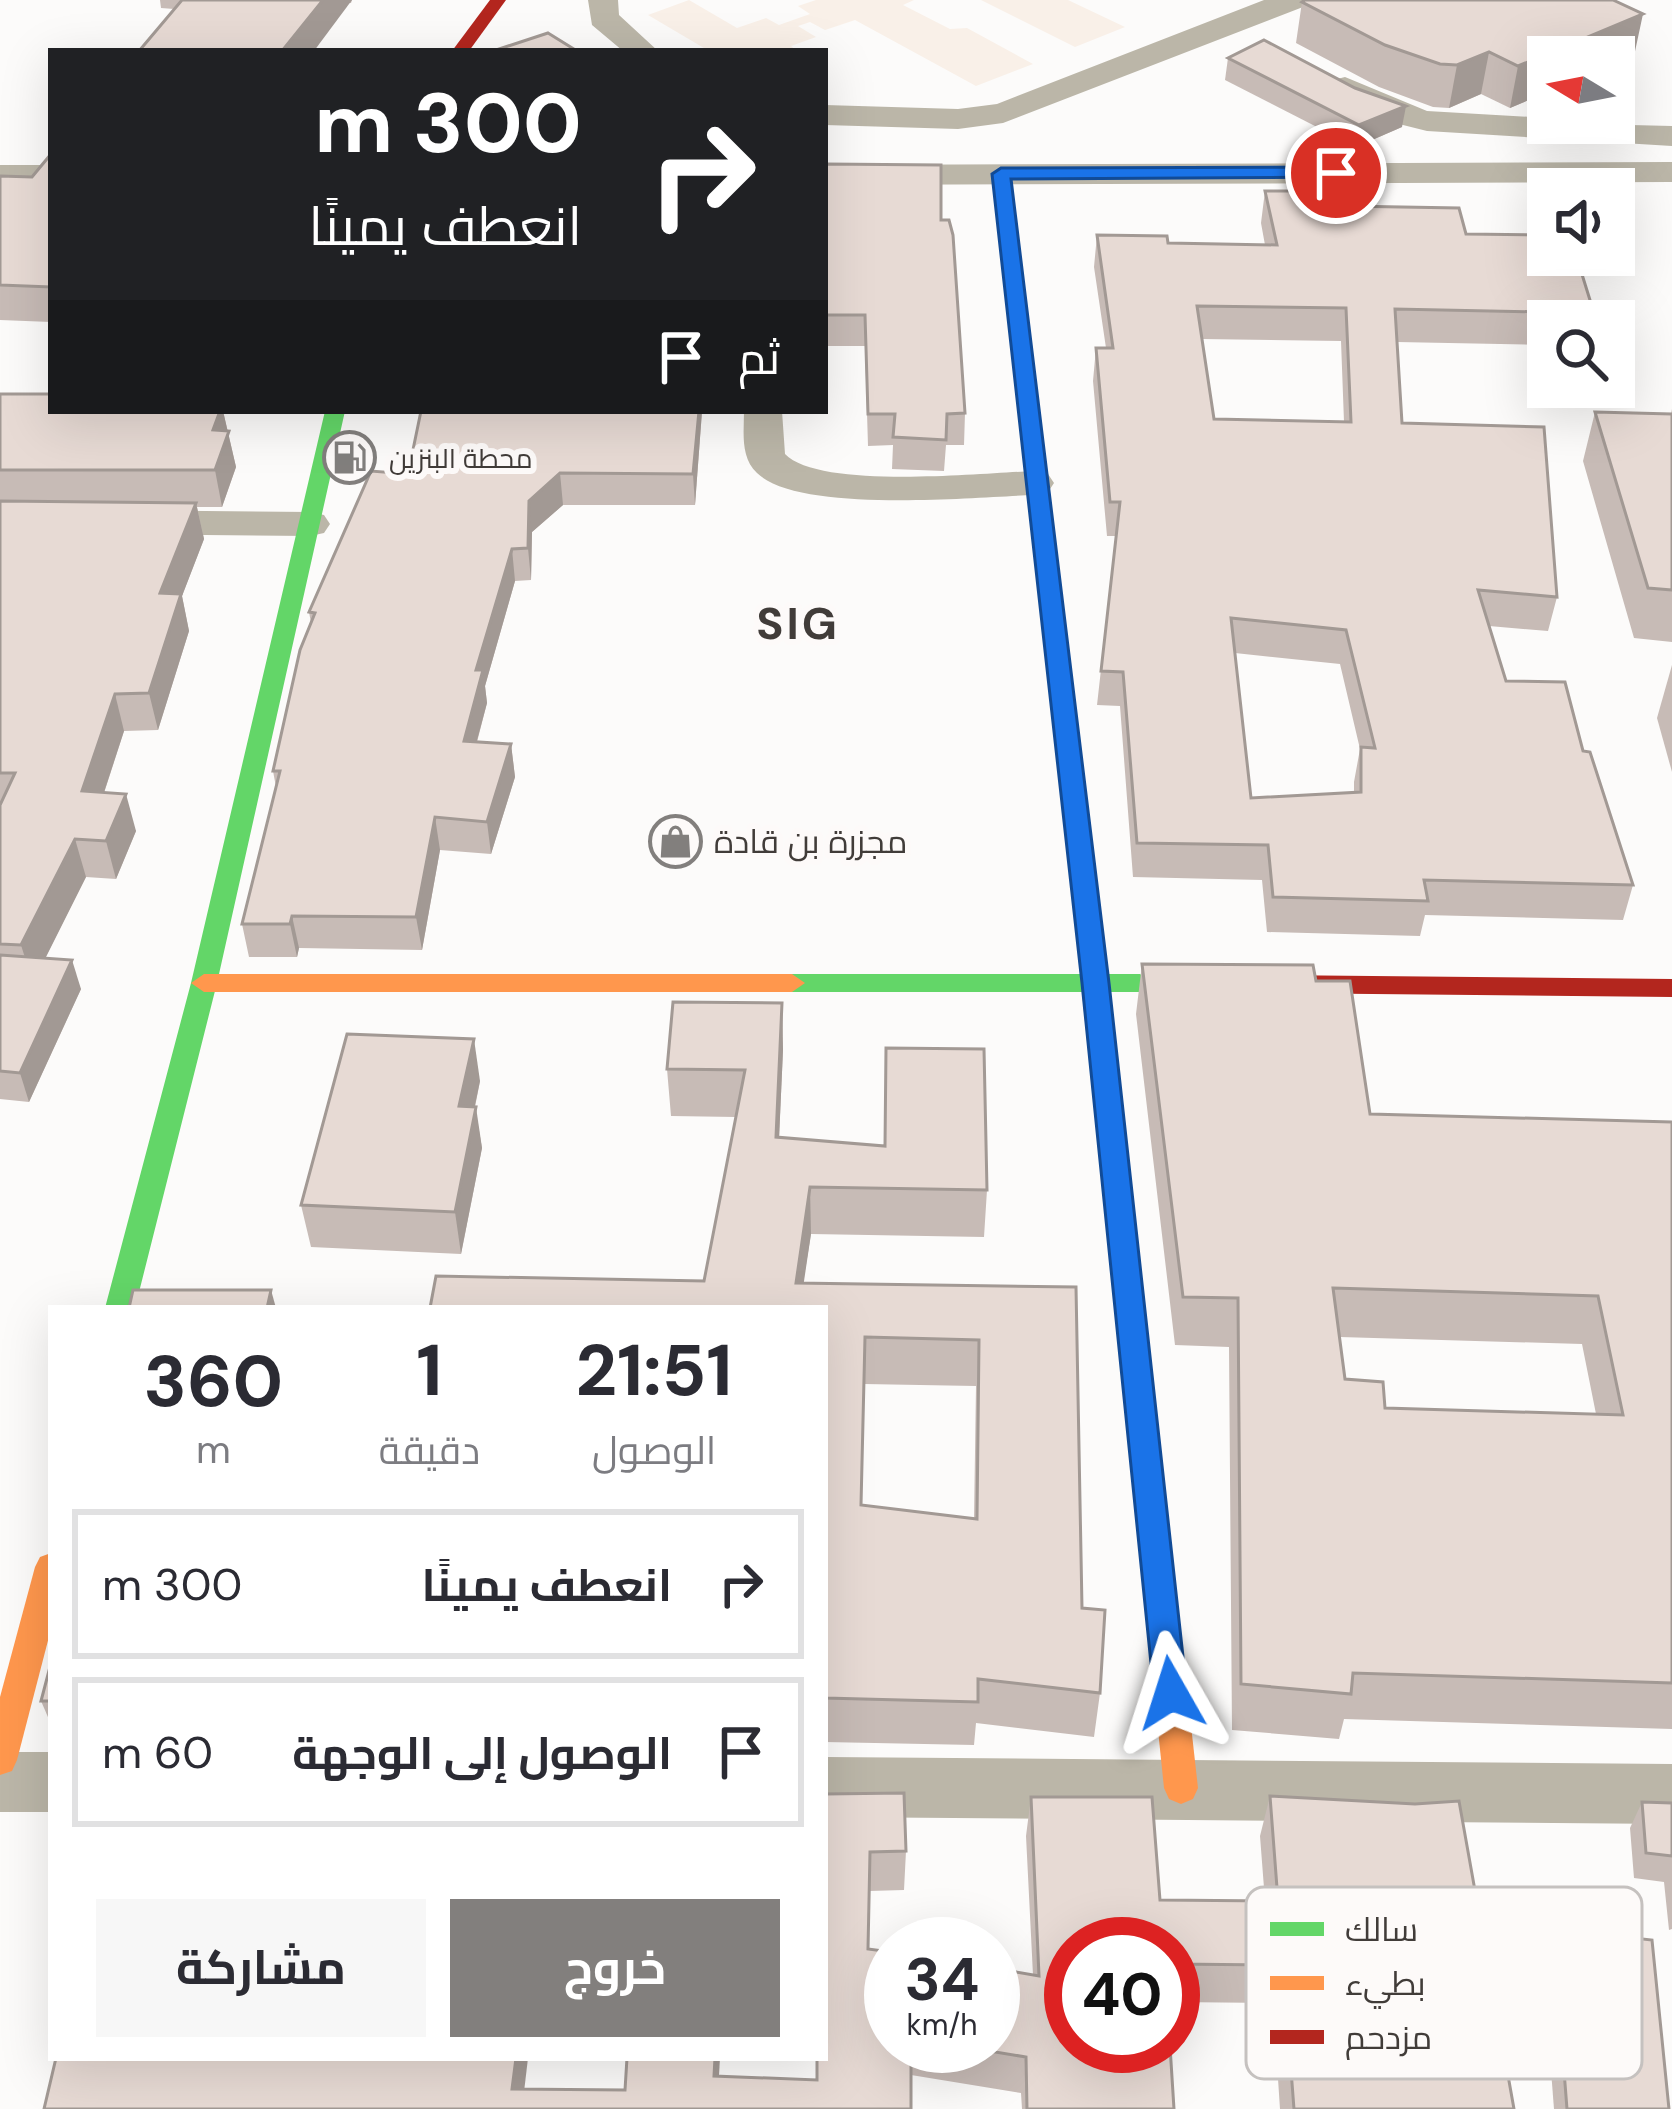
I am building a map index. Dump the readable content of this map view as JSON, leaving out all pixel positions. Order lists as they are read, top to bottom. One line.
{"districts":["SIG"],"places":{"fuel station":["محطة البنزين"],"shop":["مجزرة بن قادة"]},"legend":["سالك","بطيء","مزدحم"],"north":"left","page":{"turn":["300 m","انعطف يمينًا"],"then":"ثم","eta":["21:51","الوصول","1","دقيقة","360","m"],"list":[{"name":"انعطف يمينًا","value":"300 m"},{"name":"الوصول إلى الوجهة","value":"60 m"}],"buttons":["خروج","مشاركة"],"speed":"34 km/h","limit":"40"}}
